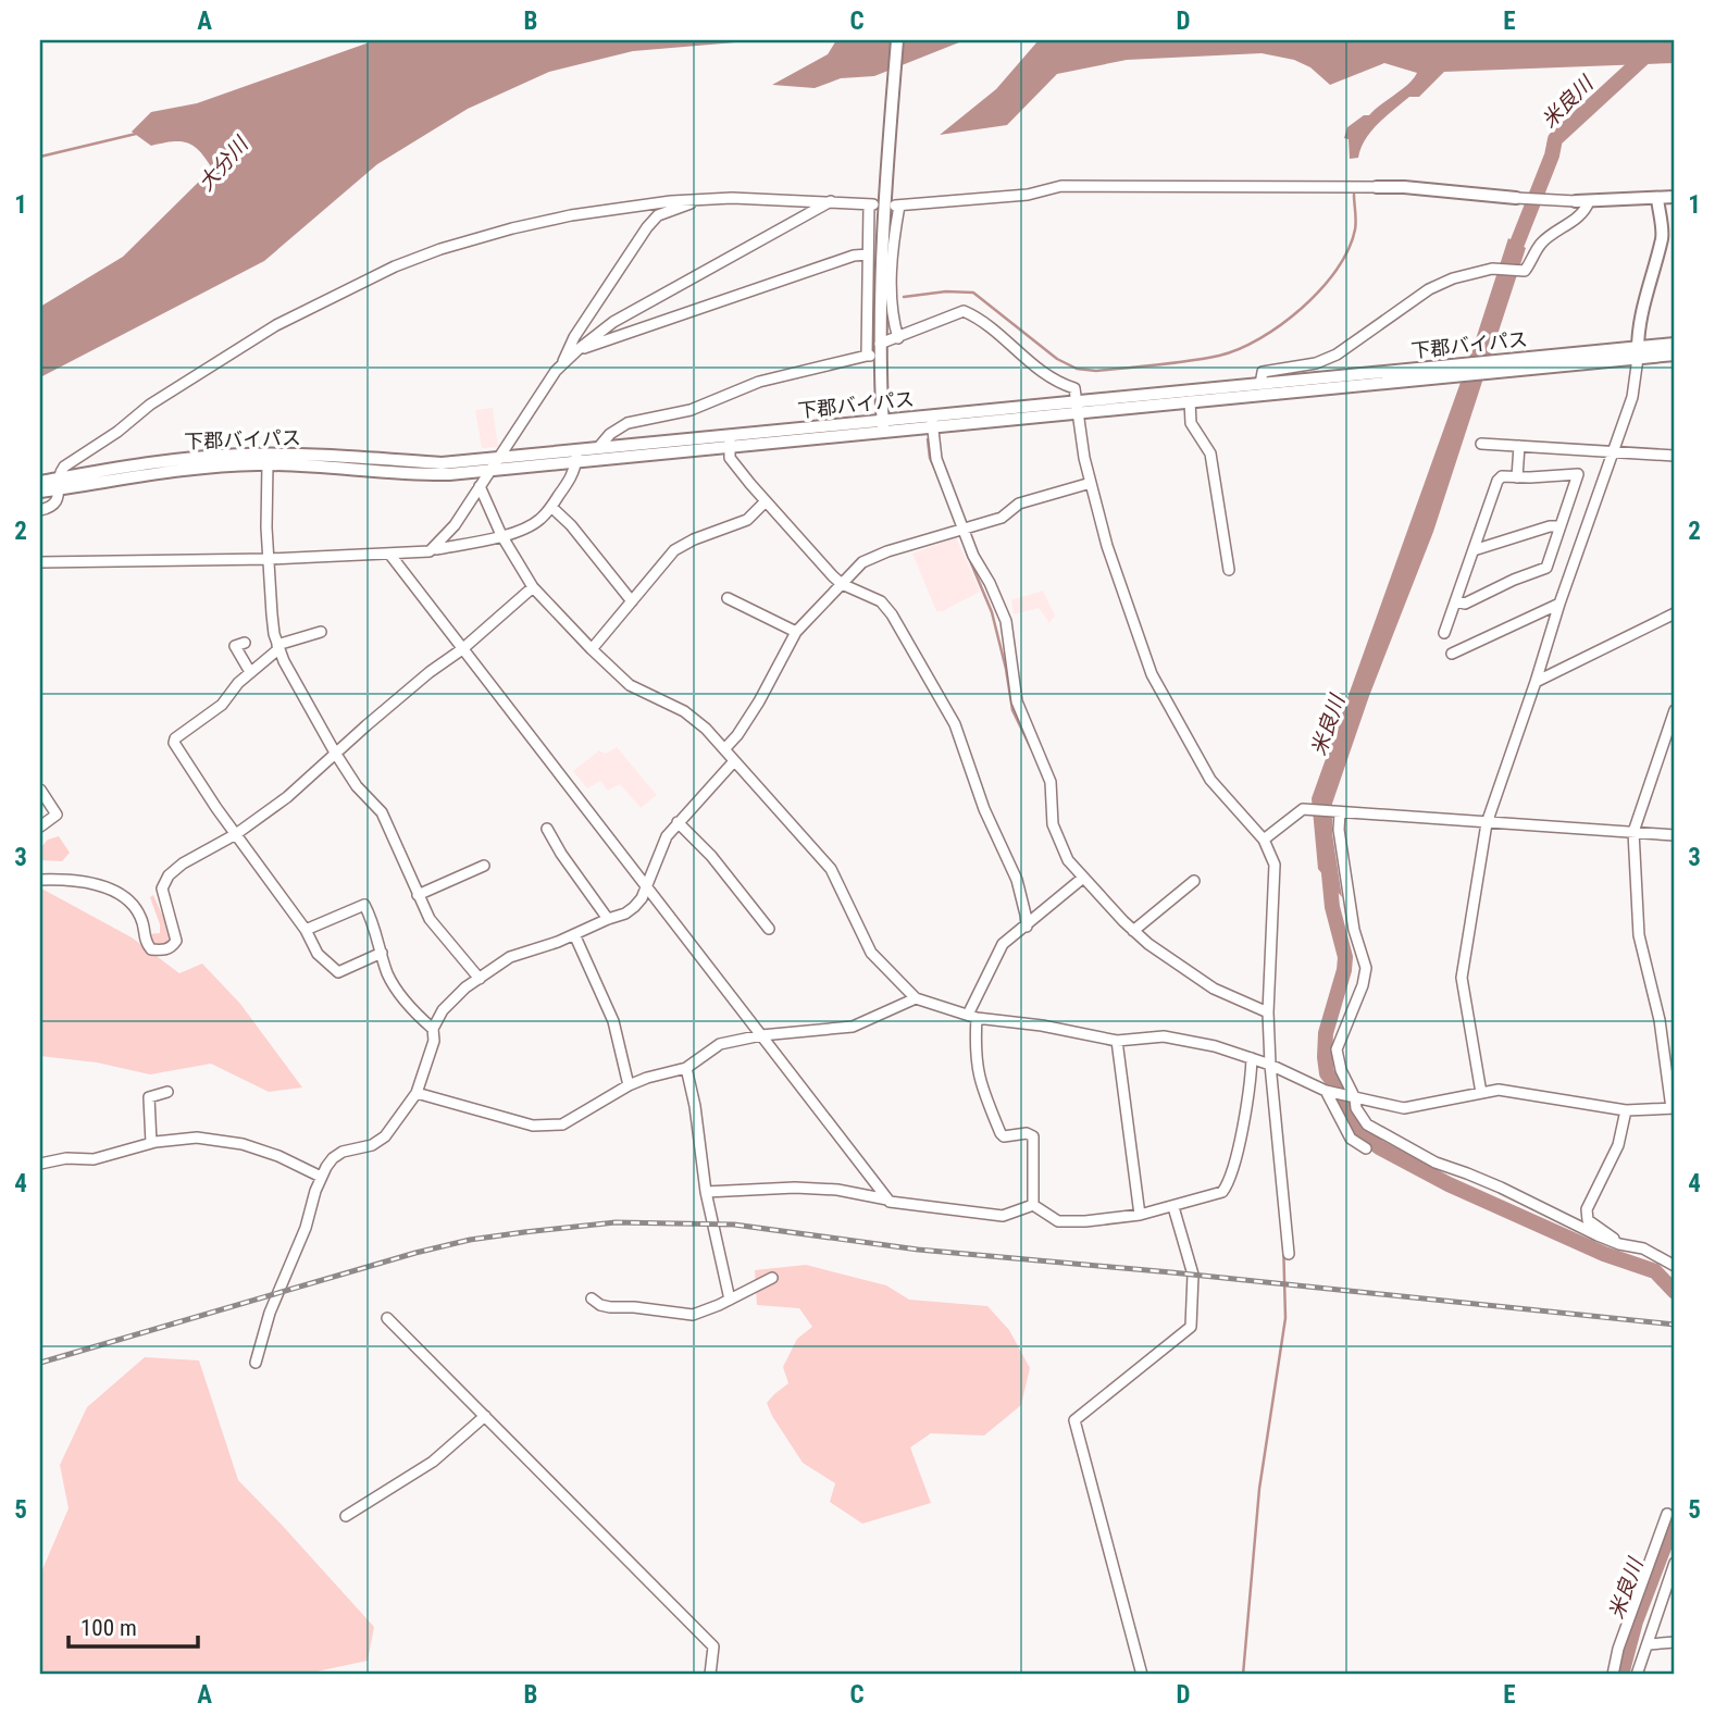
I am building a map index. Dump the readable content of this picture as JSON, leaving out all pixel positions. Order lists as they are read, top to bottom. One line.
{"streets":{"street":["下郡バイパス"]},"water":["米良川","大分川"],"scale_bar":"100 m","grid":{"columns":["A","B","C","D","E"],"rows":["1","2","3","4","5"]}}
